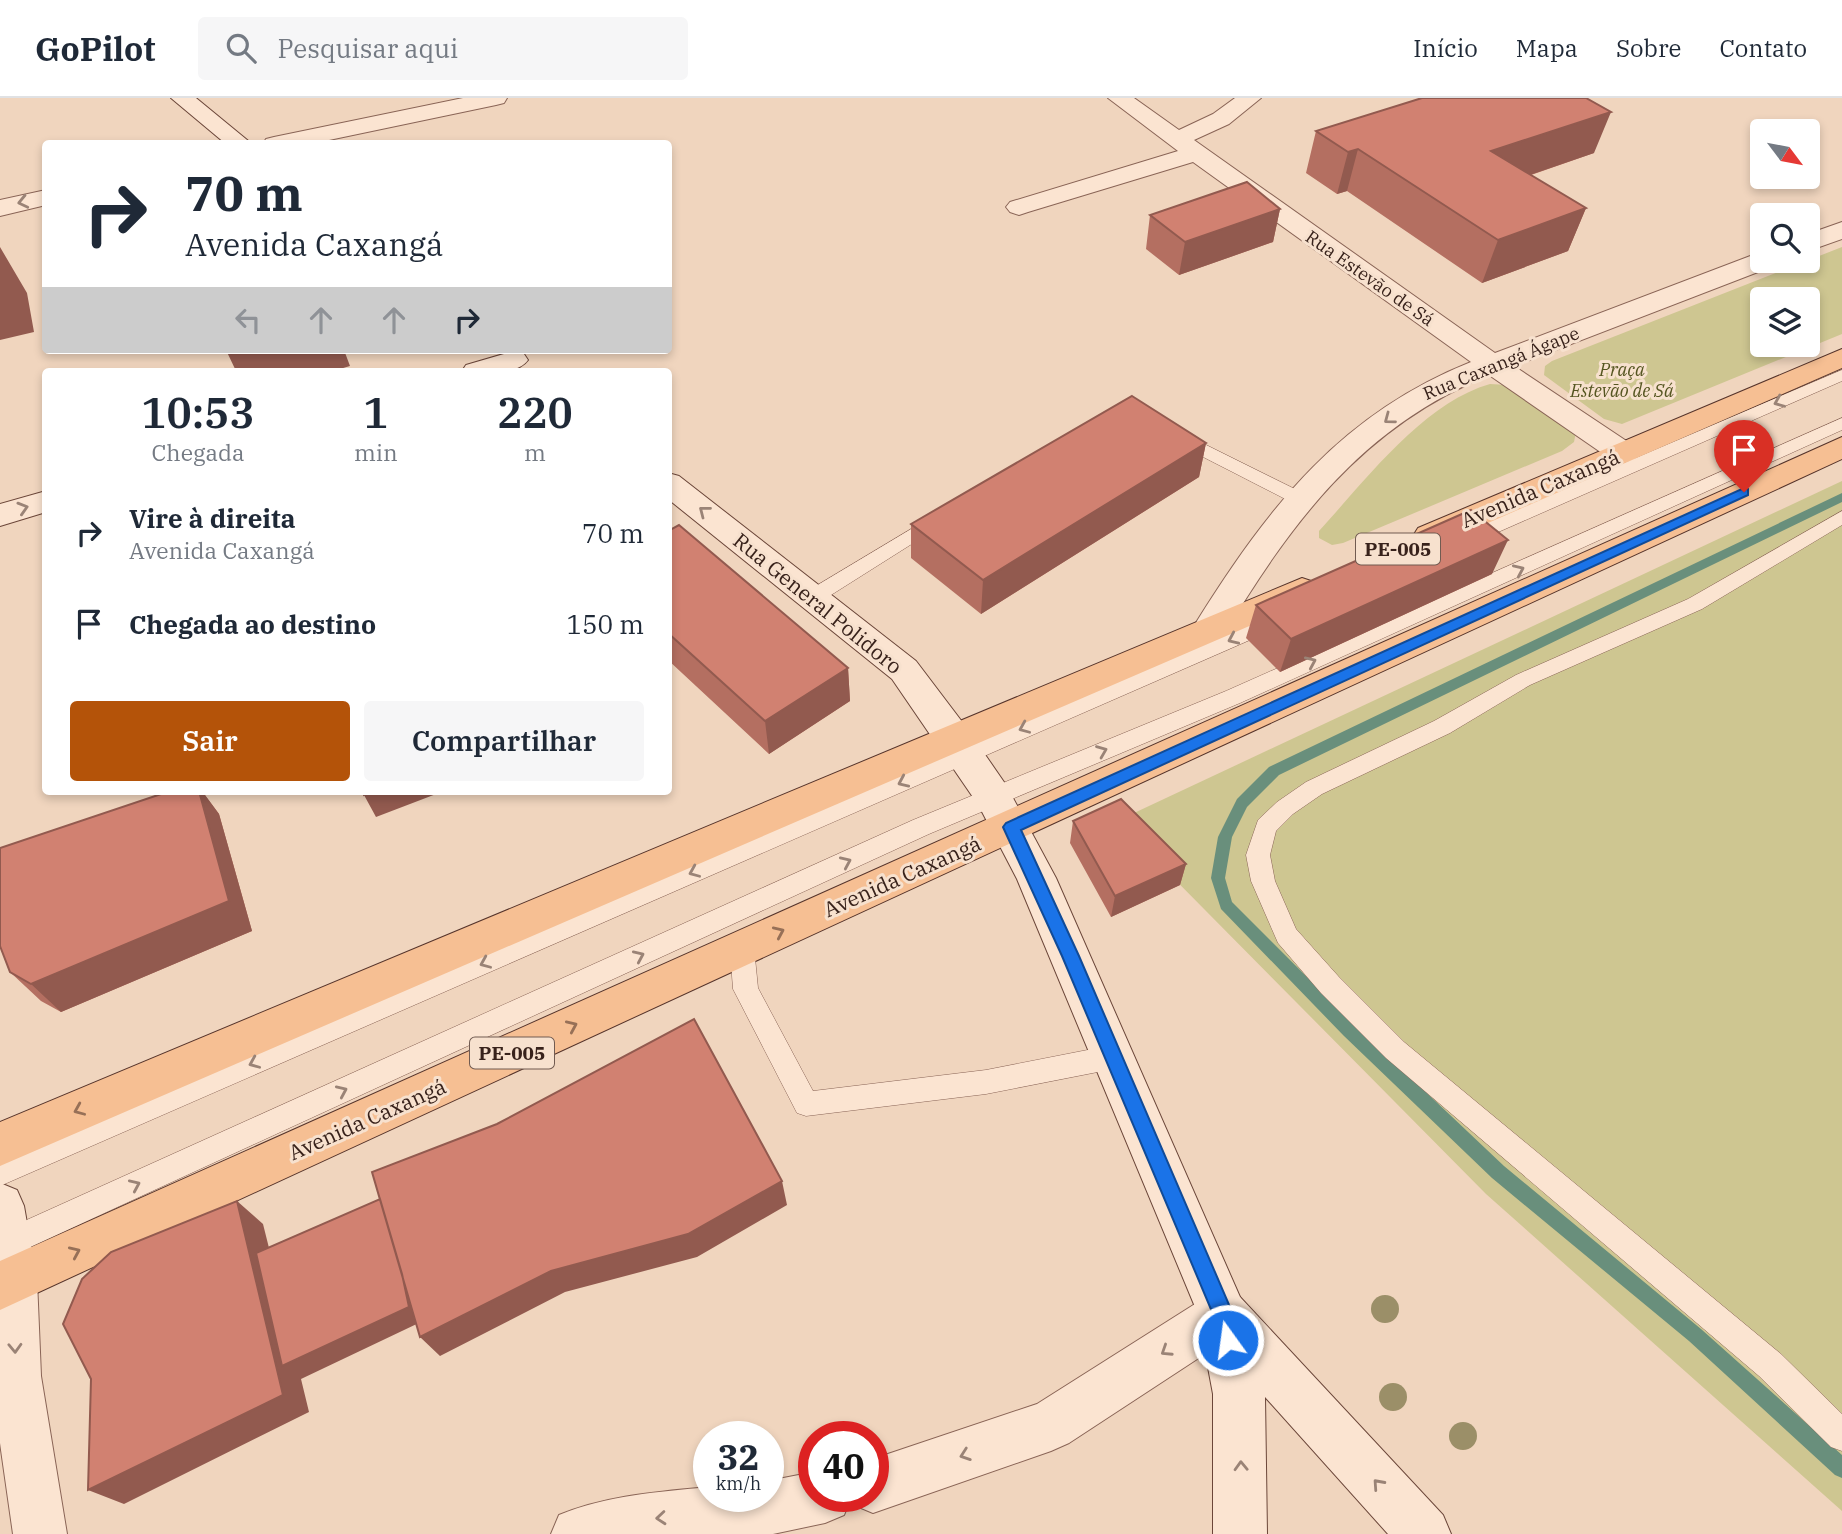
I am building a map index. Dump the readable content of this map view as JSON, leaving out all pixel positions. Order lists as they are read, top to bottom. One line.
{"streets":{"main road":["Avenida Caxangá","PE-005"],"street":["Rua Estevão de Sá","Rua Caxangá Ágape","Rua General Polidoro"]},"crossings":[["Rua Estevão de Sá","Rua Caxangá Ágape"],["Rua Estevão de Sá","Avenida Caxangá"],["Rua Caxangá Ágape","PE-005"],["Avenida Caxangá","Rua General Polidoro"],["PE-005","Rua General Polidoro"]],"parks":["Praça Estevão de Sá"],"north":"bottom right","page":{"header":"GoPilot","search":"Pesquisar aqui","nav":["Início","Mapa","Sobre","Contato"],"turn":["70 m","Avenida Caxangá"],"eta":["10:53","Chegada","1","min","220","m"],"list":[{"name":"Vire à direita","note":"Avenida Caxangá","value":"70 m"},{"name":"Chegada ao destino","value":"150 m"}],"buttons":["Sair","Compartilhar"],"speed":"32 km/h","limit":"40"}}
